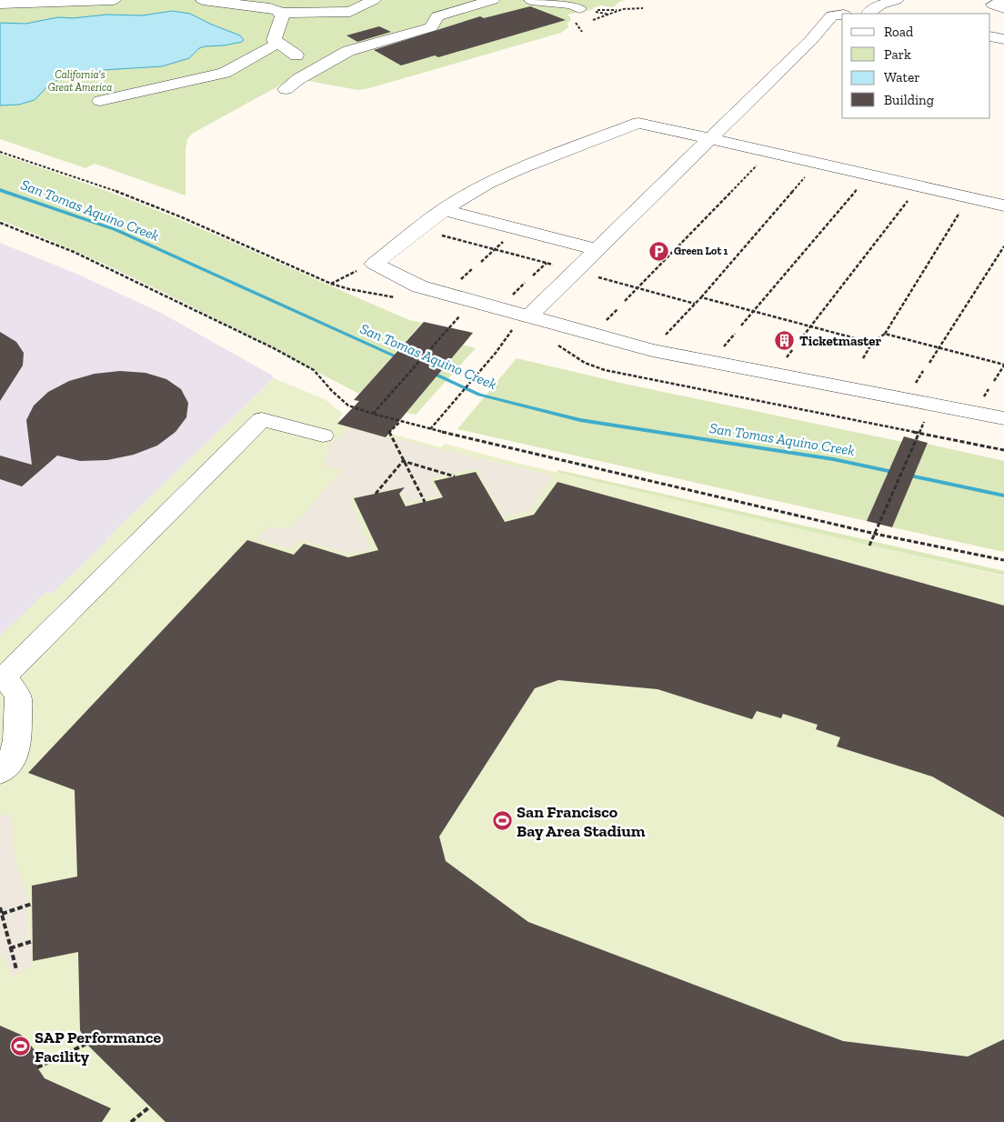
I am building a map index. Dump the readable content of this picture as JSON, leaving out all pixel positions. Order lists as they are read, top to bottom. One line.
{"water":["San Tomas Aquino Creek"],"parks":["California's Great America"],"places":{"parking":["Green Lot 1"],"building":["Ticketmaster"],"sports":["San Francisco Bay Area Stadium","SAP Performance Facility"]},"legend":["Road","Park","Water","Building"]}
